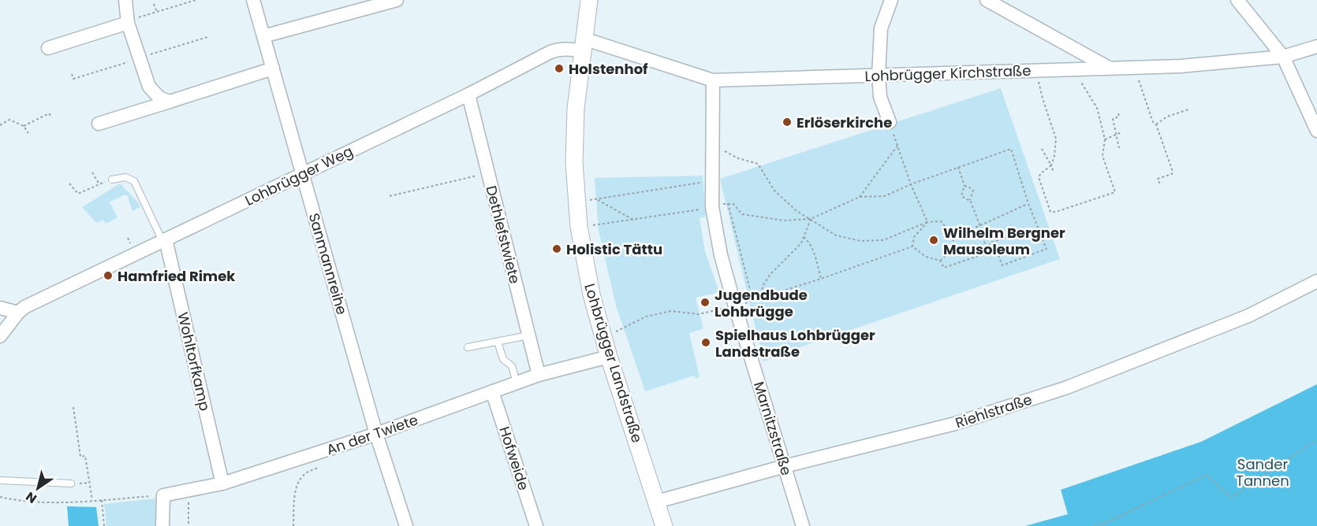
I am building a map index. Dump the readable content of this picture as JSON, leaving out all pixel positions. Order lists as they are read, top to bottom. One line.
{"streets":{"street":["Lohbrügger Kirchstraße","Lohbrügger Weg","Dethlefstwiete","Sanmannreihe","Wohltorfkamp","Lohbrügger Landstraße","Riehlstraße","Marnitzstraße","An der Twiete","Hofweide"]},"crossings":[["Lohbrügger Kirchstraße","Lohbrügger Weg"],["Lohbrügger Kirchstraße","Lohbrügger Landstraße"],["Lohbrügger Kirchstraße","Marnitzstraße"],["Lohbrügger Weg","Dethlefstwiete"],["Lohbrügger Weg","Sanmannreihe"],["Lohbrügger Weg","Wohltorfkamp"],["Lohbrügger Weg","Lohbrügger Landstraße"],["Dethlefstwiete","An der Twiete"],["Sanmannreihe","An der Twiete"],["Wohltorfkamp","An der Twiete"],["Lohbrügger Landstraße","Riehlstraße"],["Lohbrügger Landstraße","An der Twiete"],["Riehlstraße","Marnitzstraße"],["An der Twiete","Hofweide"]],"parks":["Sander Tannen"],"places":["Holstenhof","Erlöserkirche","Wilhelm Bergner Mausoleum","Holistic Tättu","Hamfried Rimek","Jugendbude Lohbrügge","Spielhaus Lohbrügger Landstraße"],"north":"bottom left"}
